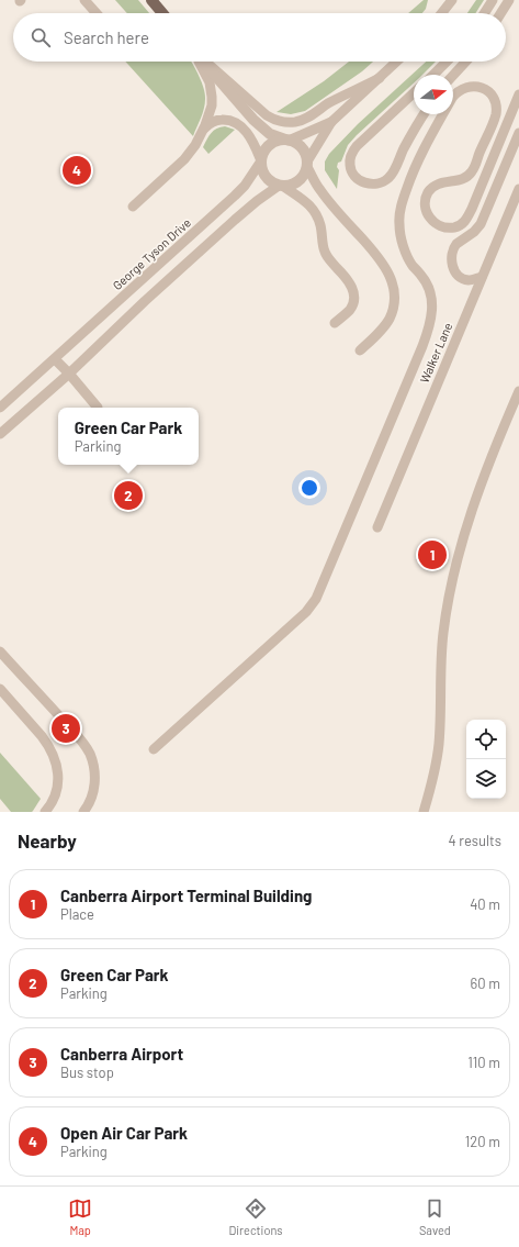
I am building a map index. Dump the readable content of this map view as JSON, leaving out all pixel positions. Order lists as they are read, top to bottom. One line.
{"streets":{"lane":["George Tyson Drive","Walker Lane"]},"north":"right","page":{"search":"Search here","pins":["4","2","1","3"],"popup":["Green Car Park","Parking"],"heading":["Nearby","4 results"],"list":[{"mark":"1","name":"Canberra Airport Terminal Building","note":"Place","value":"40 m"},{"mark":"2","name":"Green Car Park","note":"Parking","value":"60 m"},{"mark":"3","name":"Canberra Airport","note":"Bus stop","value":"110 m"},{"mark":"4","name":"Open Air Car Park","note":"Parking","value":"120 m"}],"nav":["Map","Directions","Saved"]}}
